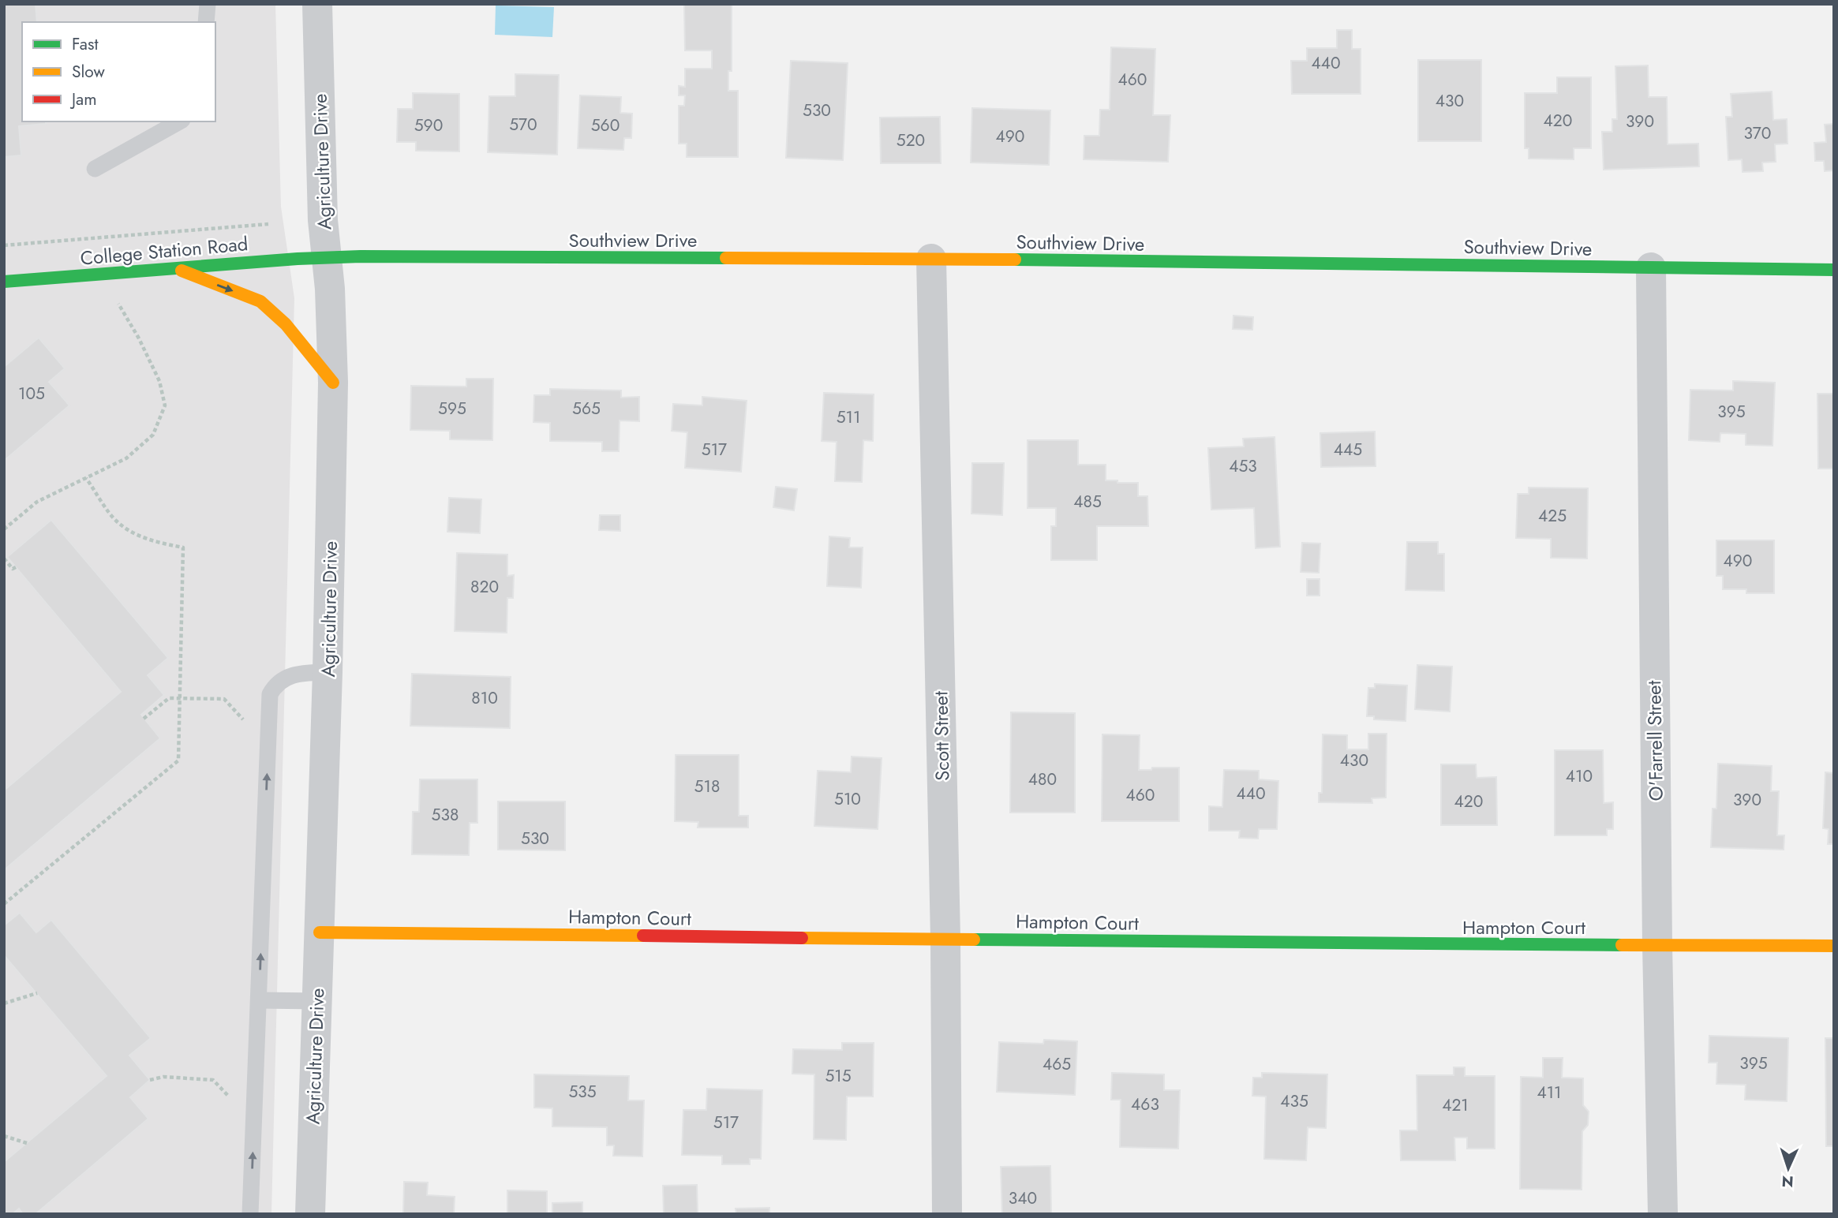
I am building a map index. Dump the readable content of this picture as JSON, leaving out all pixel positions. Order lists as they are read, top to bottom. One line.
{"streets":{"street":["Agriculture Drive","Southview Drive","College Station Road","Scott Street","O'Farrell Street","Hampton Court"]},"crossings":[["Agriculture Drive","Southview Drive"],["Agriculture Drive","College Station Road"],["Agriculture Drive","Hampton Court"],["Southview Drive","College Station Road"],["Southview Drive","Scott Street"],["Southview Drive","O'Farrell Street"],["Scott Street","Hampton Court"],["O'Farrell Street","Hampton Court"]],"house_numbers":["440","460","430","530","420","390","570","590","560","370","490","520","105","595","565","395","511","517","445","453","485","425","490","820","810","430","410","480","518","440","460","510","390","420","538","530","395","465","515","535","411","435","463","421","517","340"],"legend":["Fast","Slow","Jam"],"north":"bottom"}
